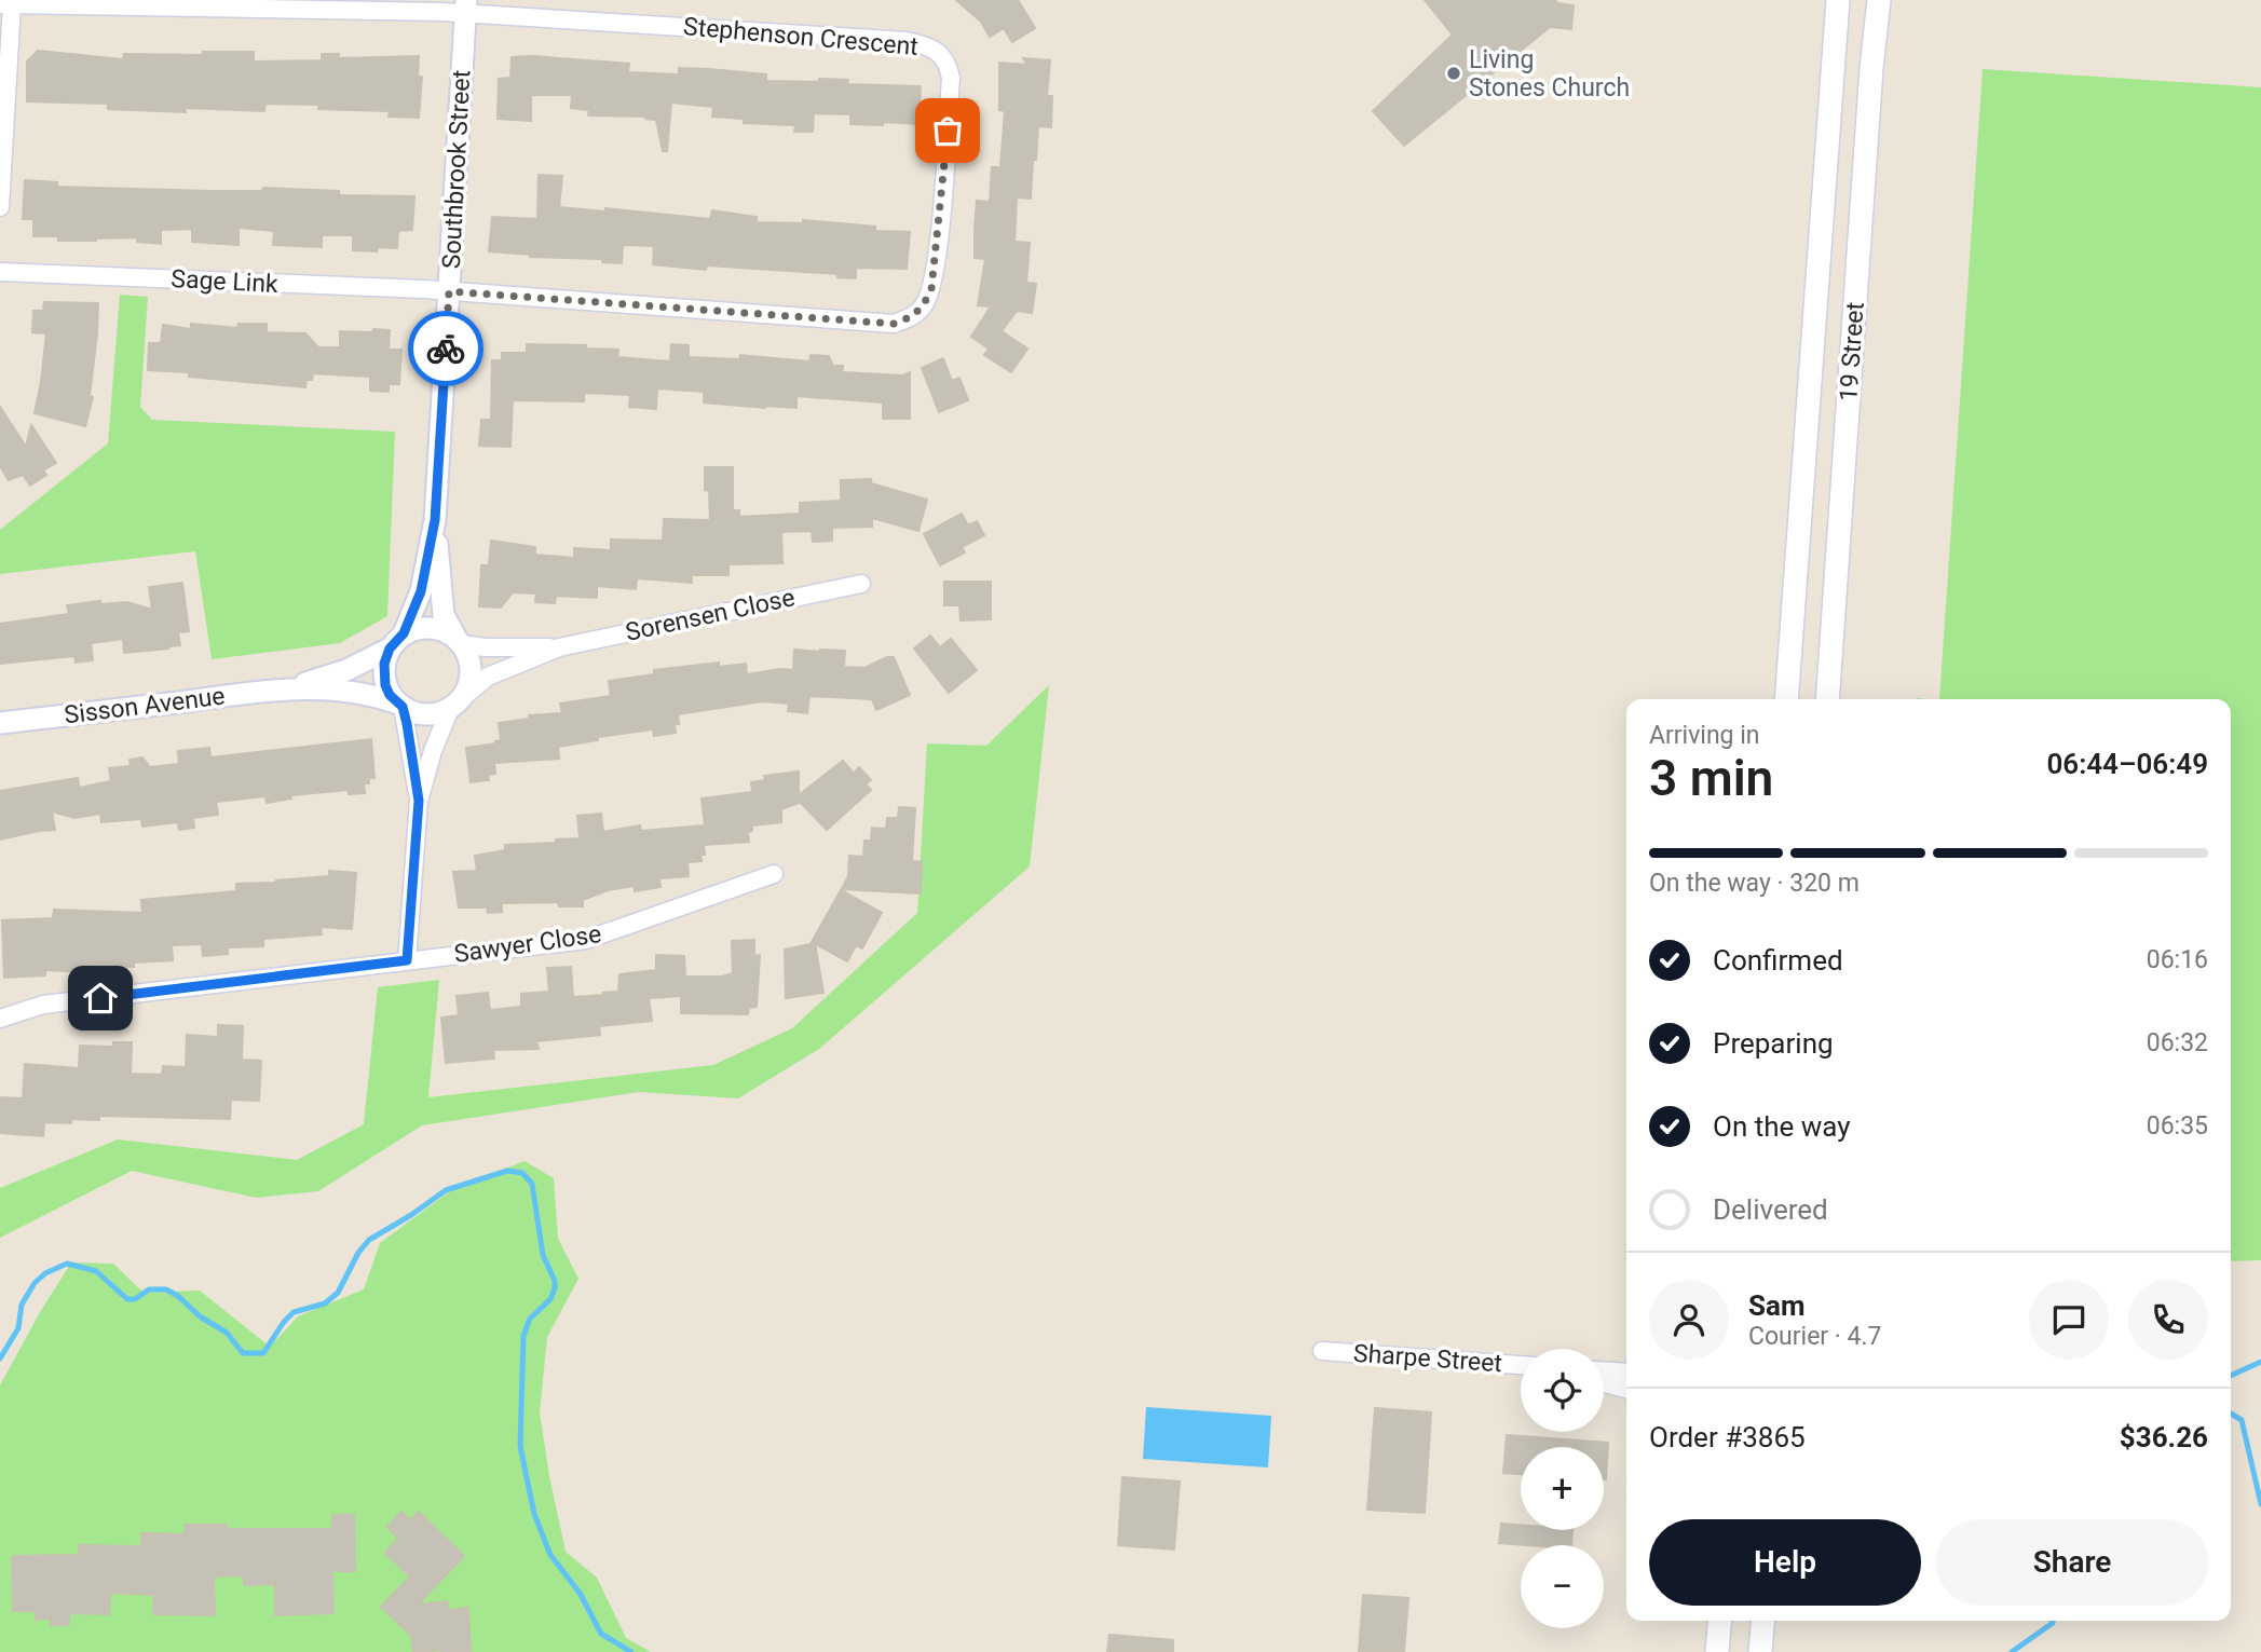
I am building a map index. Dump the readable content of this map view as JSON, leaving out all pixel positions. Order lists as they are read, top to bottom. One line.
{"streets":{"main road":["19 Street"],"street":["Stephenson Crescent","Southbrook Street","Sage Link","Sorensen Close","Sisson Avenue","Sawyer Close","Sharpe Street"]},"crossings":[["Stephenson Crescent","Southbrook Street"],["Stephenson Crescent","Sage Link"],["Southbrook Street","Sage Link"],["Southbrook Street","Sorensen Close"],["Southbrook Street","Sisson Avenue"],["Sorensen Close","Sisson Avenue"]],"places":["Living Stones Church"],"page":{"heading":["3 min","Arriving in","06:44–06:49"],"panel":["Sam","Courier · 4.7","Order #3865","$36.26"],"bar":"On the way · 320 m","list":[["Confirmed","06:16"],["Preparing","06:32"],["On the way","06:35"],"Delivered"],"map_buttons":["+","−"],"buttons":["Help","Share"]}}
